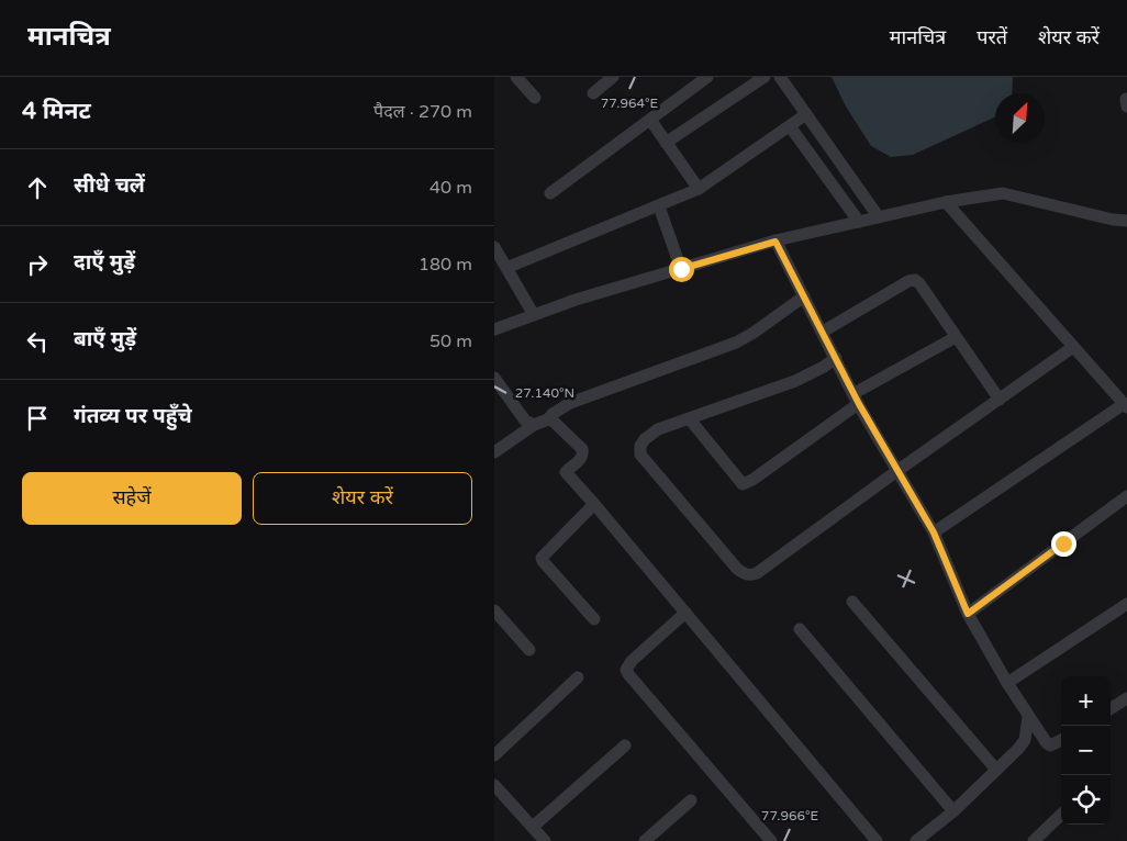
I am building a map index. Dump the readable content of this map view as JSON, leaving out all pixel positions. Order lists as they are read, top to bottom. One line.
{"north":"top right","page":{"header":"मानचित्र","nav":["मानचित्र","परतें","शेयर करें"],"heading":["4 मिनट","पैदल · 270 m"],"list":[["सीधे चलें","40 m"],["दाएँ मुड़ें","180 m"],["बाएँ मुड़ें","50 m"],"गंतव्य पर पहुँचे"],"buttons":["सहेजें","शेयर करें"],"map_buttons":["+","−"]},"coordinates":["77.964°E","27.140°N","77.966°E"]}
